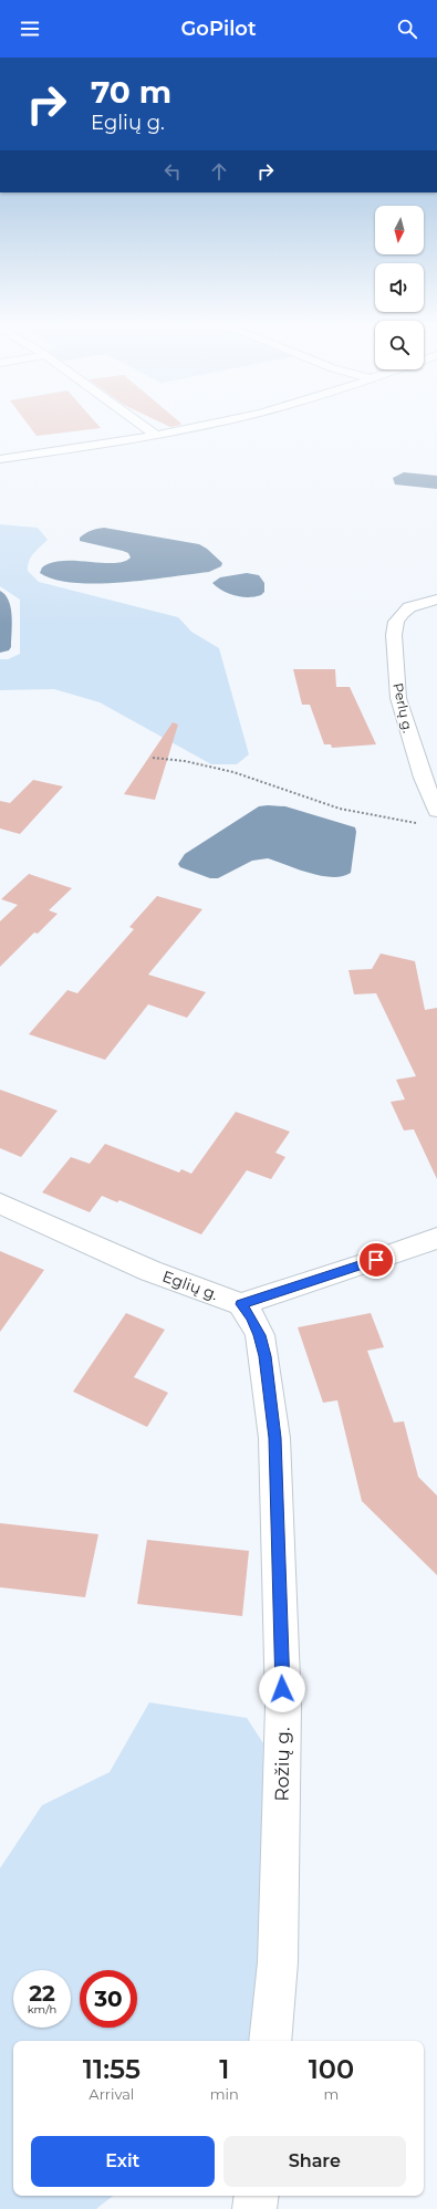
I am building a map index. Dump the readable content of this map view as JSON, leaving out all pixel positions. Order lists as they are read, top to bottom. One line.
{"streets":{"street":["Perlų g.","Eglių g.","Rožių g."]},"crossings":[["Eglių g.","Rožių g."]],"north":"bottom","page":{"header":"GoPilot","turn":["70 m","Eglių g."],"speed":"22 km/h","limit":"30","eta":["11:55","Arrival","1","min","100","m"],"buttons":["Exit","Share"]}}
